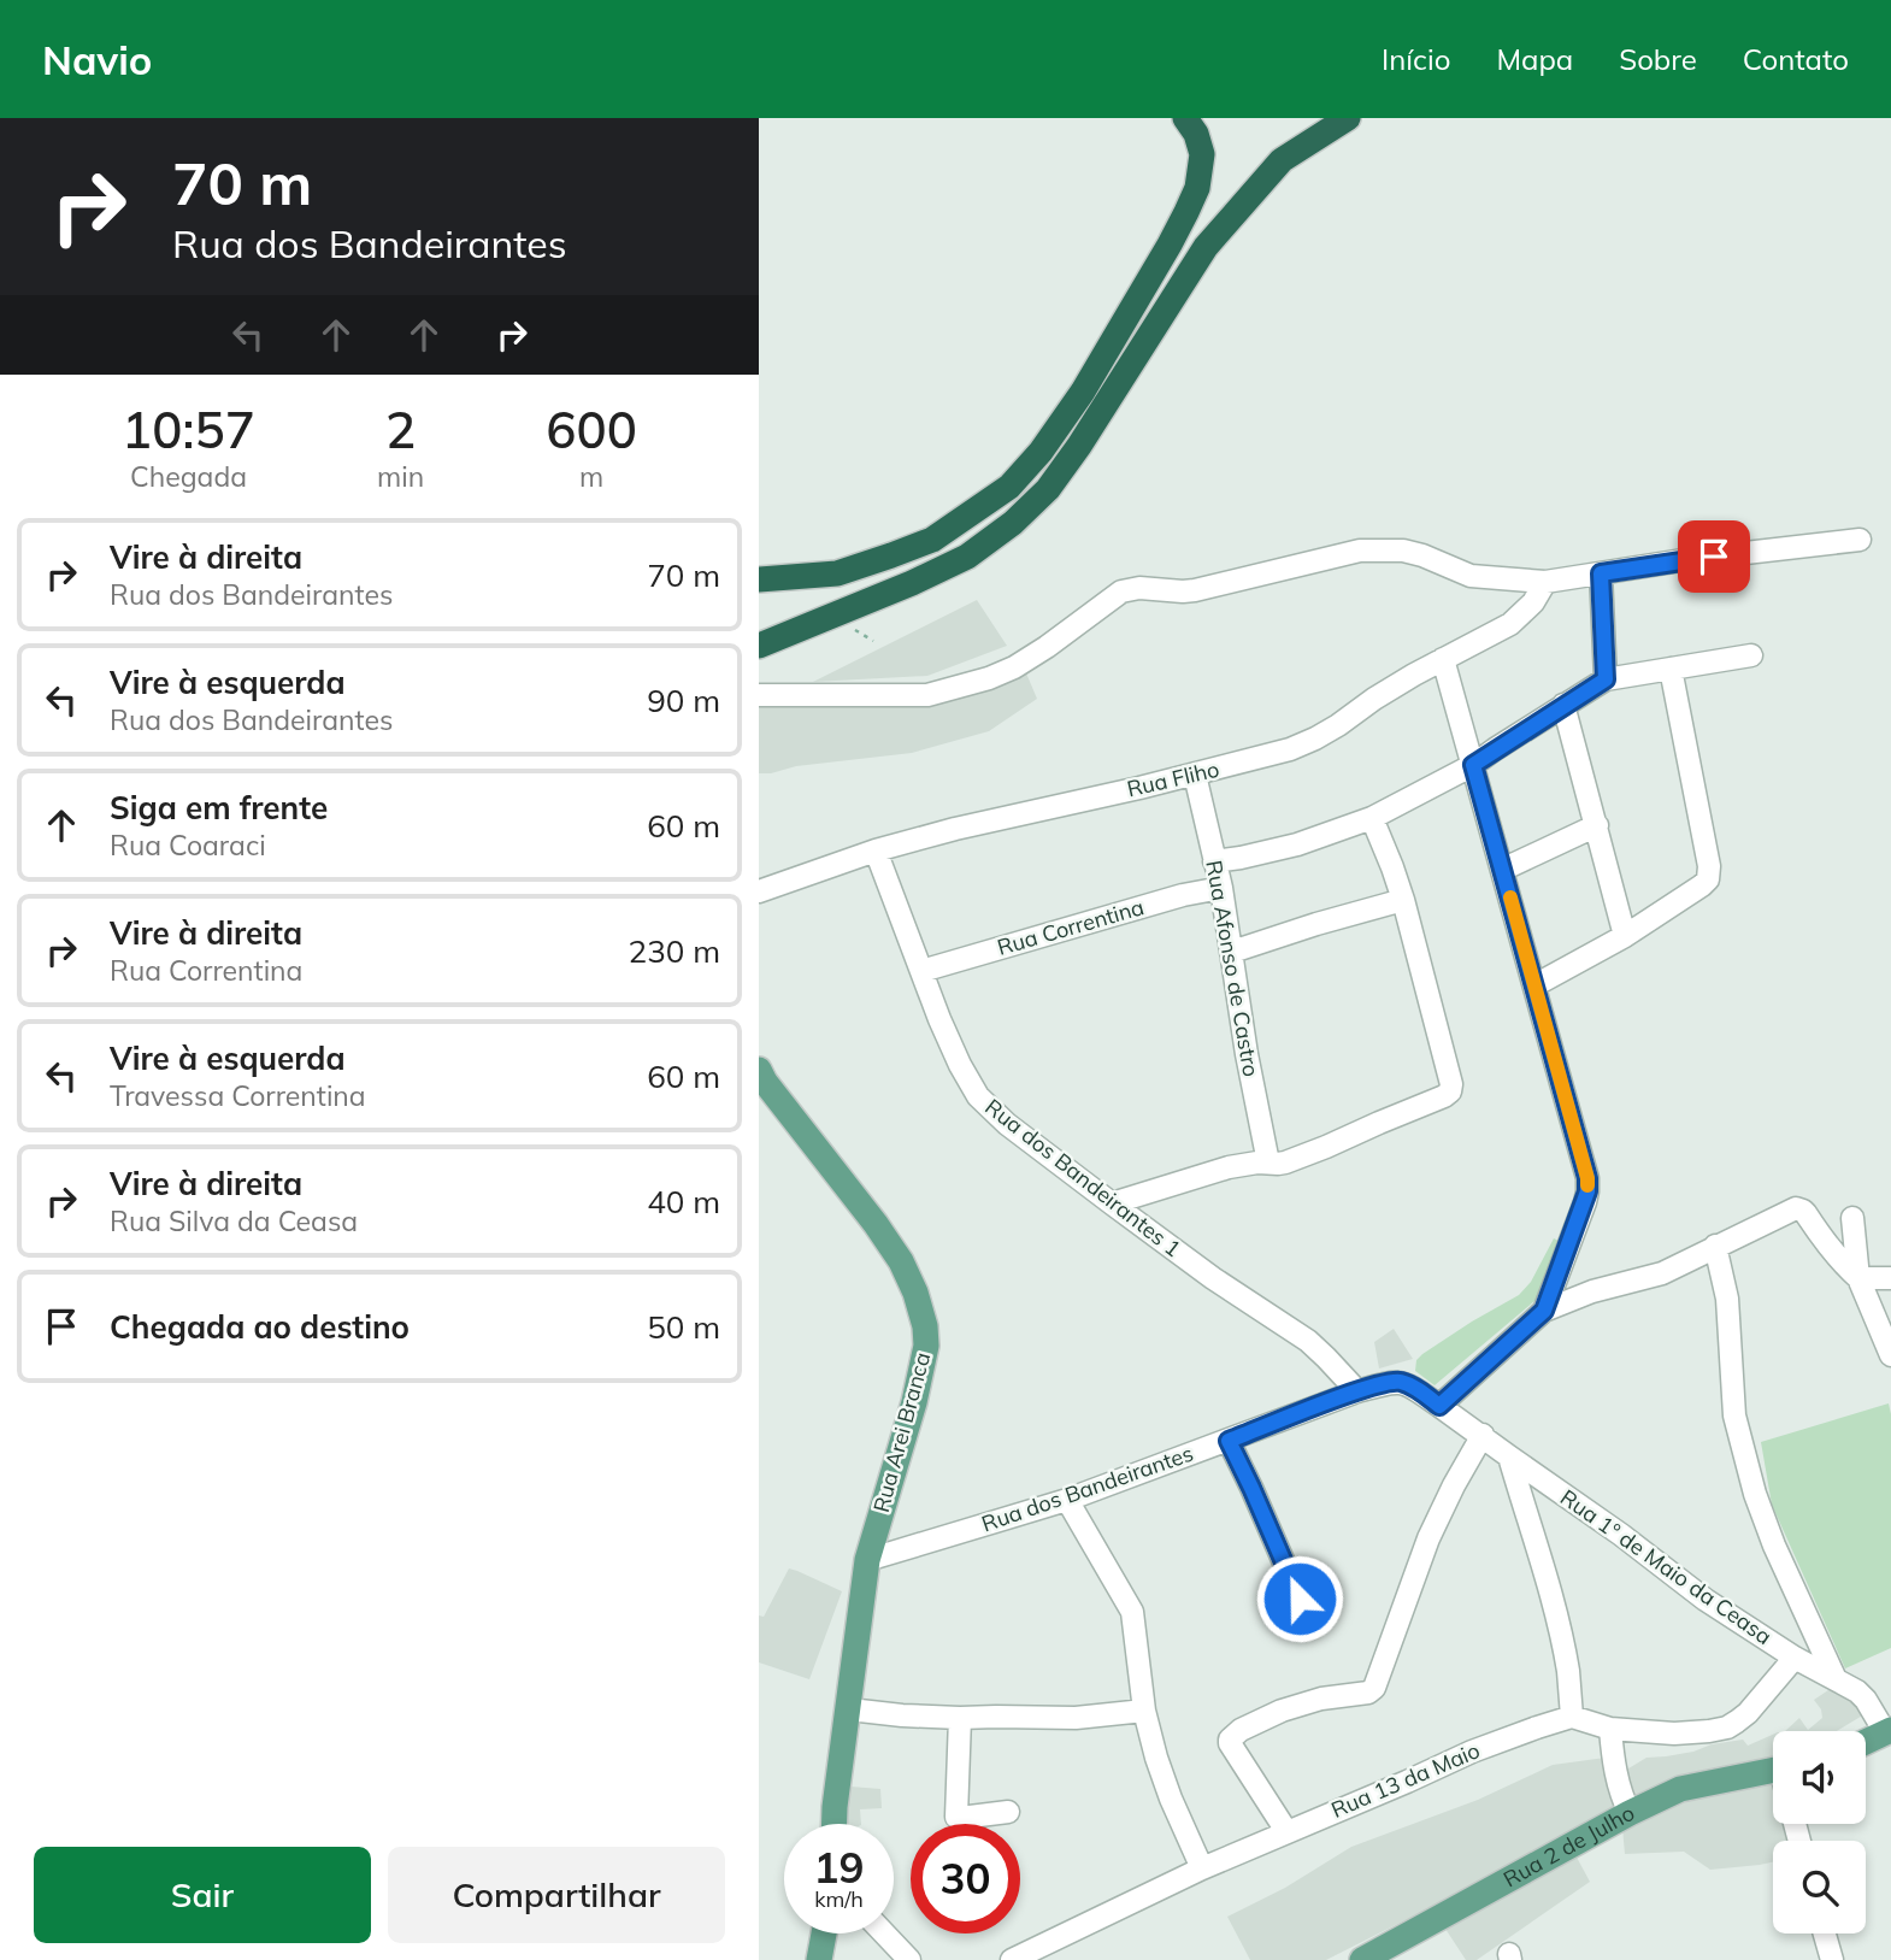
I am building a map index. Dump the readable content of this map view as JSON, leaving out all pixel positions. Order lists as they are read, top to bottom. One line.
{"streets":{"main road":["Rua Arei Branca","Rua 2 de Julho"],"street":["Rua Fliho","Rua Correntina","Rua Afonso de Castro","Rua dos Bandeirantes 1","Rua dos Bandeirantes","Rua 1º de Maio da Ceasa","Rua 13 da Maio"]},"crossings":[["Rua Fliho","Rua Afonso de Castro"],["Rua Fliho","Rua dos Bandeirantes 1"],["Rua Correntina","Rua Afonso de Castro"],["Rua Correntina","Rua dos Bandeirantes 1"],["Rua dos Bandeirantes 1","Rua dos Bandeirantes"],["Rua Arei Branca","Rua dos Bandeirantes"],["Rua dos Bandeirantes","Rua 1º de Maio da Ceasa"]],"page":{"header":"Navio","nav":["Início","Mapa","Sobre","Contato"],"turn":["70 m","Rua dos Bandeirantes"],"eta":["10:57","Chegada","2","min","600","m"],"list":[{"name":"Vire à direita","note":"Rua dos Bandeirantes","value":"70 m"},{"name":"Vire à esquerda","note":"Rua dos Bandeirantes","value":"90 m"},{"name":"Siga em frente","note":"Rua Coaraci","value":"60 m"},{"name":"Vire à direita","note":"Rua Correntina","value":"230 m"},{"name":"Vire à esquerda","note":"Travessa Correntina","value":"60 m"},{"name":"Vire à direita","note":"Rua Silva da Ceasa","value":"40 m"},{"name":"Chegada ao destino","value":"50 m"}],"speed":"19 km/h","limit":"30","buttons":["Sair","Compartilhar"]}}
